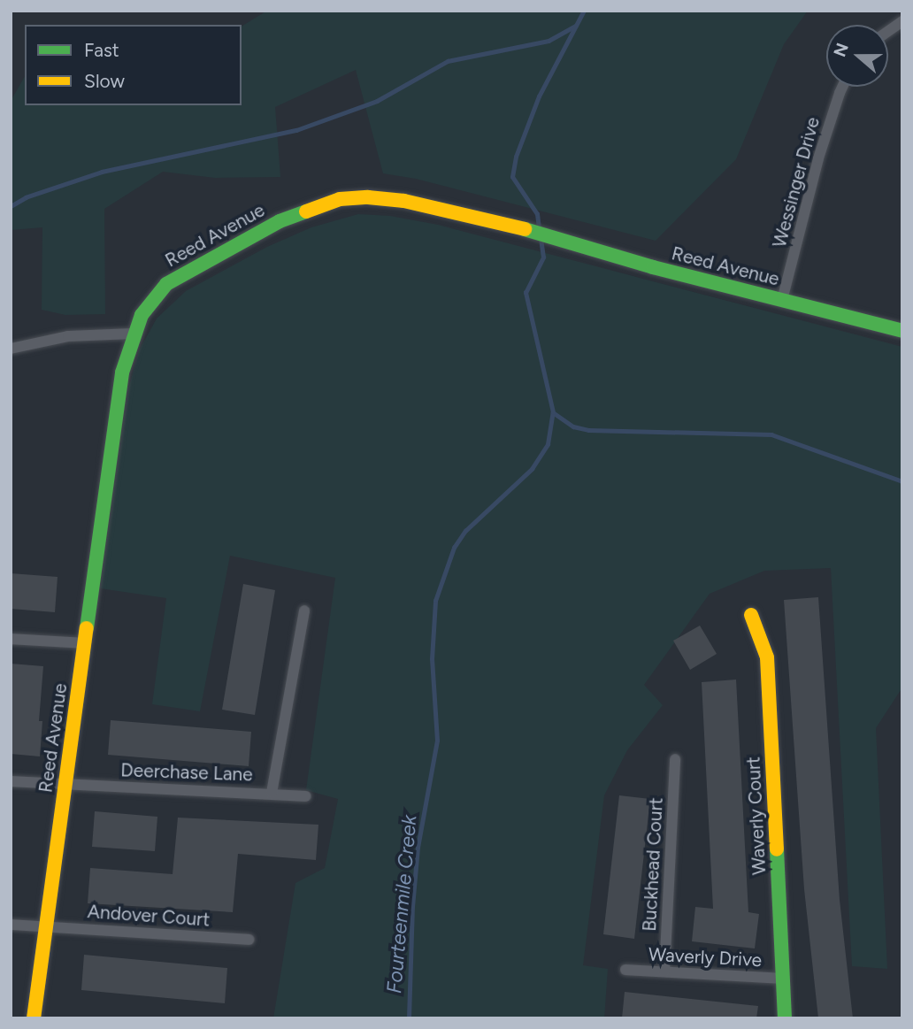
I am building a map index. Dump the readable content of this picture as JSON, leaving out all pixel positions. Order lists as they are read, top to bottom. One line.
{"streets":{"street":["Wessinger Drive","Reed Avenue","Deerchase Lane","Waverly Court","Buckhead Court","Andover Court","Waverly Drive"]},"crossings":[["Wessinger Drive","Reed Avenue"],["Reed Avenue","Deerchase Lane"],["Reed Avenue","Andover Court"],["Waverly Court","Waverly Drive"],["Buckhead Court","Waverly Drive"]],"water":["Fourteenmile Creek"],"legend":["Fast","Slow"],"north":"left"}
